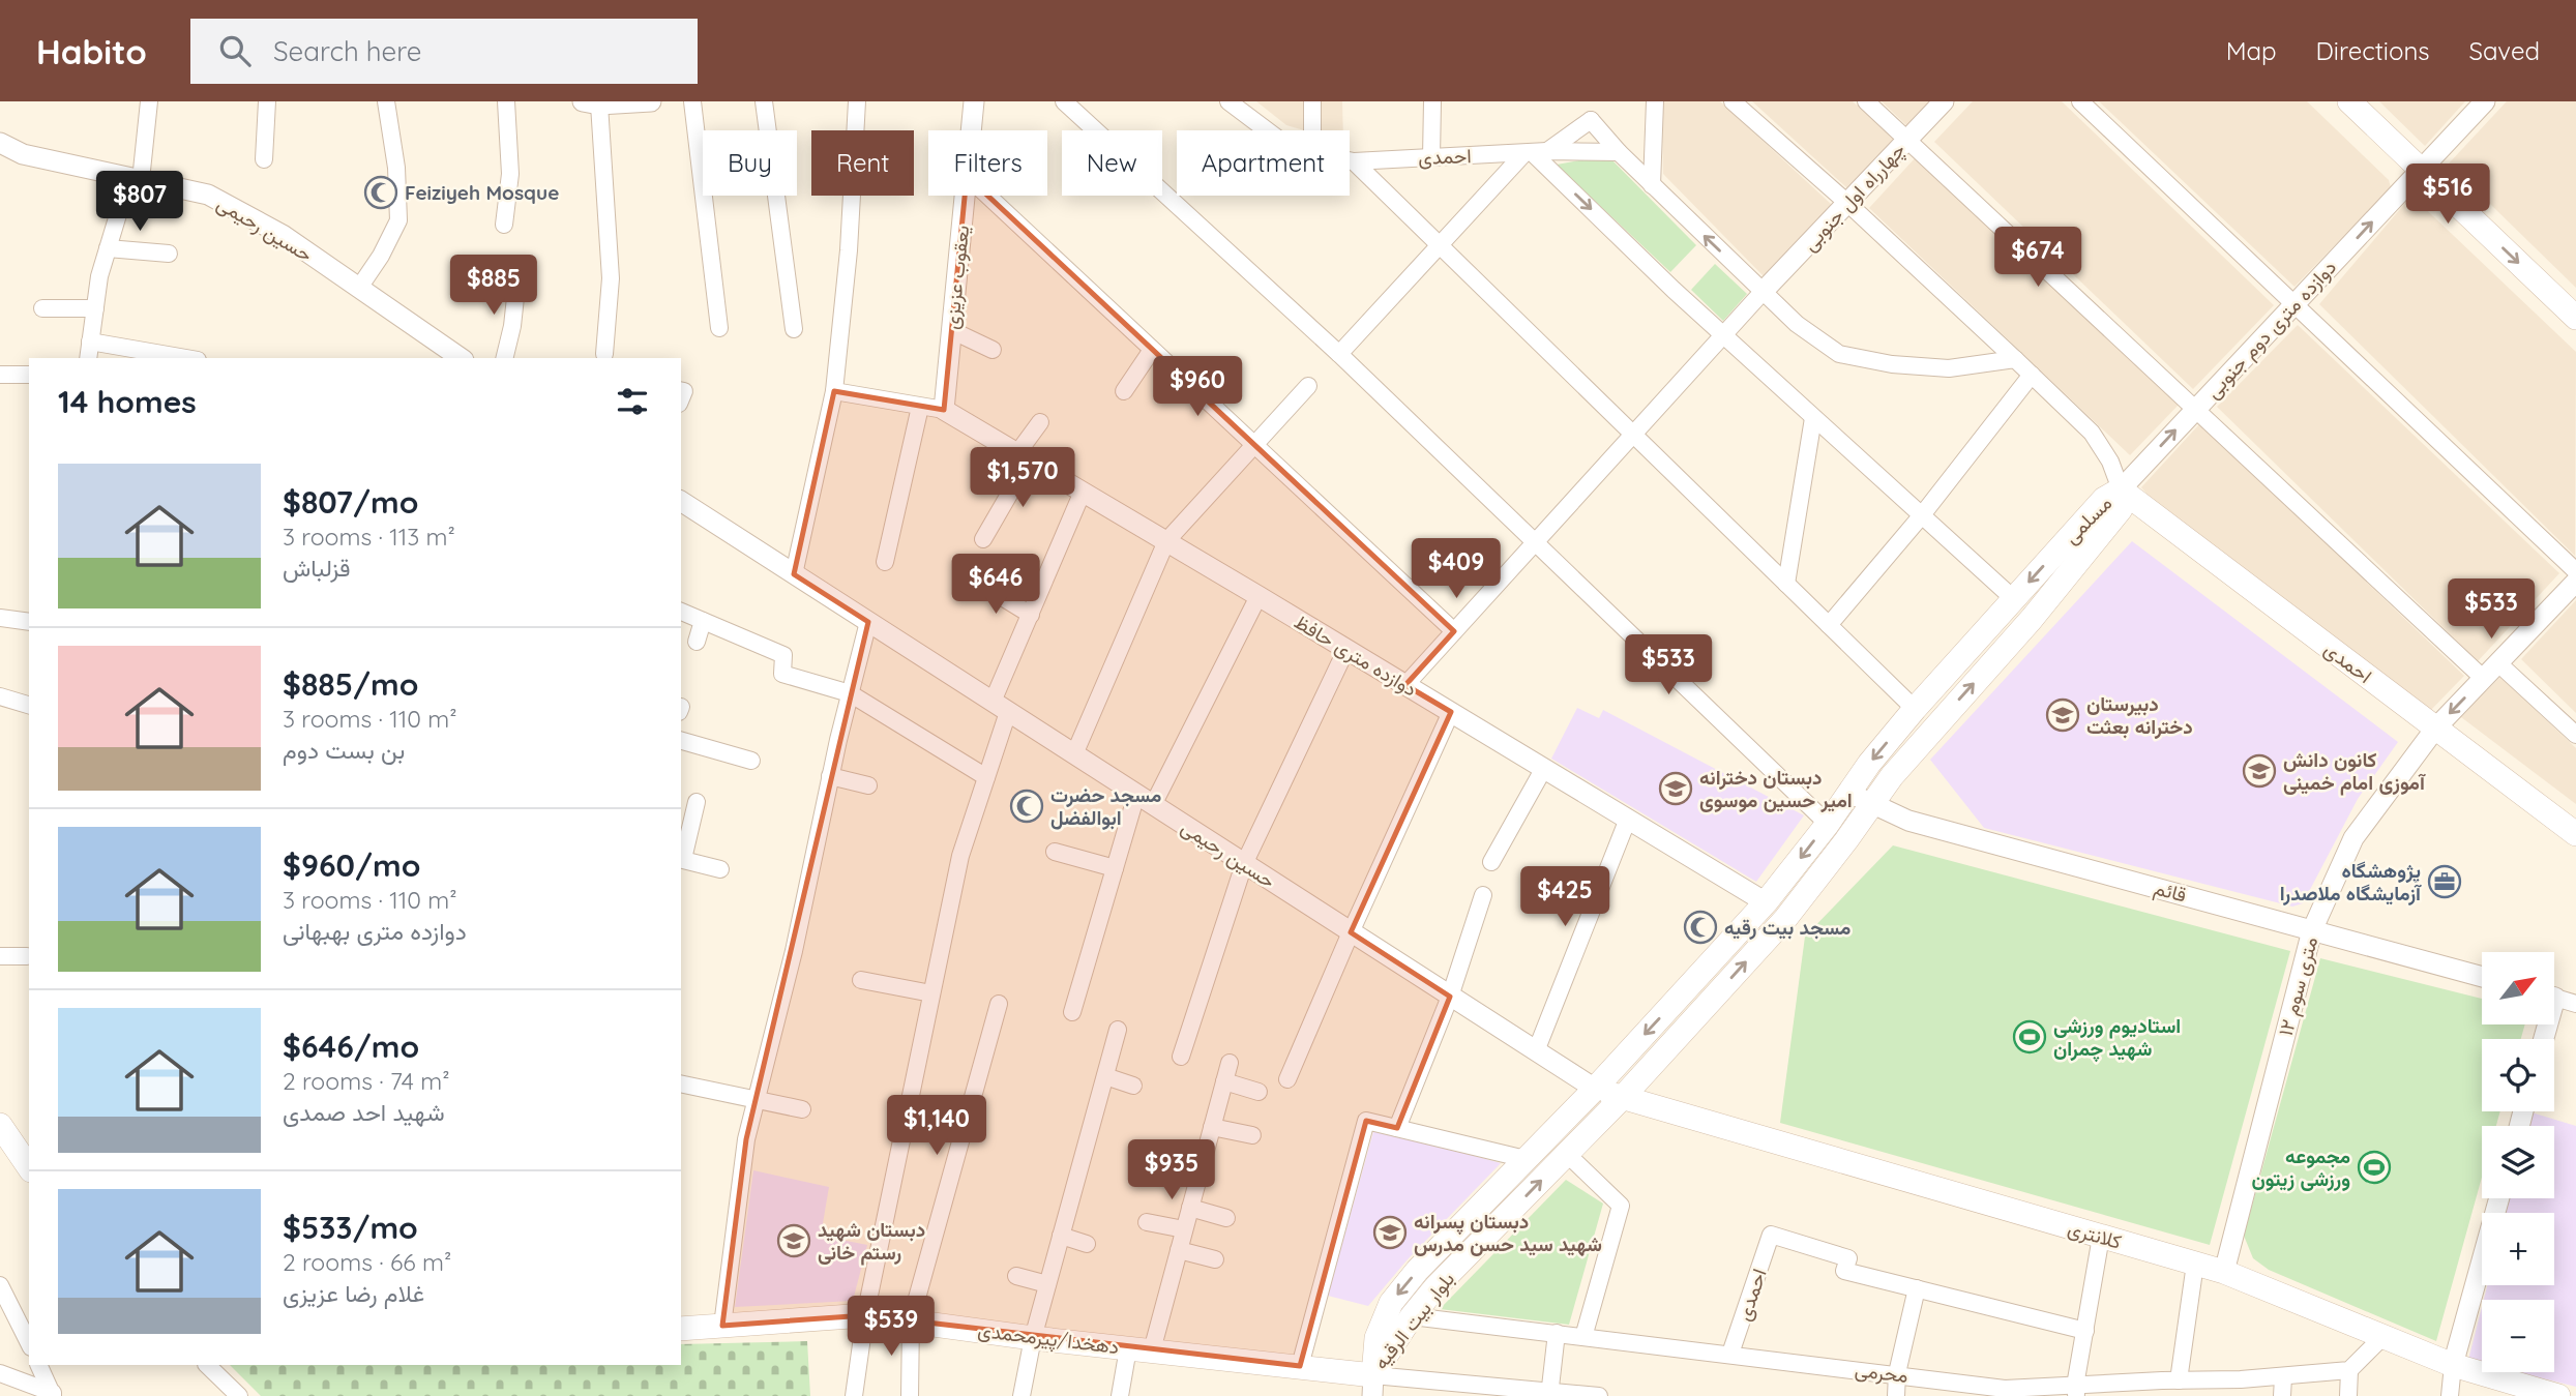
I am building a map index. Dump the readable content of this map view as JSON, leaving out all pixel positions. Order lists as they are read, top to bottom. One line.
{"streets":{"main road":["احمدی","مسلمی","کلانتری","بلوار بیت الرقیه","دهخدا/پیرمحمدی"],"street":["چهارراه اول جنوبی","حسین رحیمی","یعقوب عزیزی","دوازده متری دوم جنوبی","دوازده متری حافظ","قائم","۱۲ متری سوم","محرمی"]},"crossings":[["احمدی","دوازده متری دوم جنوبی"],["احمدی","مسلمی"],["احمدی","۱۲ متری سوم"],["احمدی","محرمی"],["حسین رحیمی","کلانتری"],["حسین رحیمی","بلوار بیت الرقیه"],["یعقوب عزیزی","دوازده متری حافظ"],["دوازده متری دوم جنوبی","مسلمی"],["مسلمی","قائم"],["مسلمی","بلوار بیت الرقیه"],["دوازده متری حافظ","بلوار بیت الرقیه"],["قائم","۱۲ متری سوم"],["قائم","بلوار بیت الرقیه"],["۱۲ متری سوم","کلانتری"],["کلانتری","بلوار بیت الرقیه"],["بلوار بیت الرقیه","دهخدا/پیرمحمدی"],["بلوار بیت الرقیه","محرمی"]],"one_way":["دوازده متری دوم جنوبی"],"places":{"mosque":["Feiziyeh Mosque","مسجد حضرت ابوالفضل","مسجد بیت رقیه"],"school or university":["دبیرستان دخترانه بعثت","کانون دانش آموزی امام خمینی","دبستان دخترانه امیر حسین موسوی","دبستان پسرانه شهید سید حسن مدرس","دبستان شهید رستم خانی"],"office":["پژوهشگاه آزمایشگاه ملاصدرا"],"sports":["استادیوم ورزشی شهید چمران","مجموعه ورزشی زیتون"]},"north":"top right","page":{"header":"Habito","search":"Search here","nav":["Map","Directions","Saved"],"chip":["Buy","Rent","Filters","New","Apartment"],"price":["$516","$807","$674","$885","$960","$1,570","$409","$646","$533","$533","$425","$1,140","$935","$539"],"heading":"14 homes","list":[{"name":"$807/mo","note":"3 rooms · 113 m² · قزلباش"},{"name":"$885/mo","note":"3 rooms · 110 m² · بن بست دوم"},{"name":"$960/mo","note":"3 rooms · 110 m² · دوازده متری بهبهانی"},{"name":"$646/mo","note":"2 rooms · 74 m² · شهید احد صمدی"},{"name":"$533/mo","note":"2 rooms · 66 m² · غلام رضا عزیزی"}],"map_buttons":["+","−"]}}
